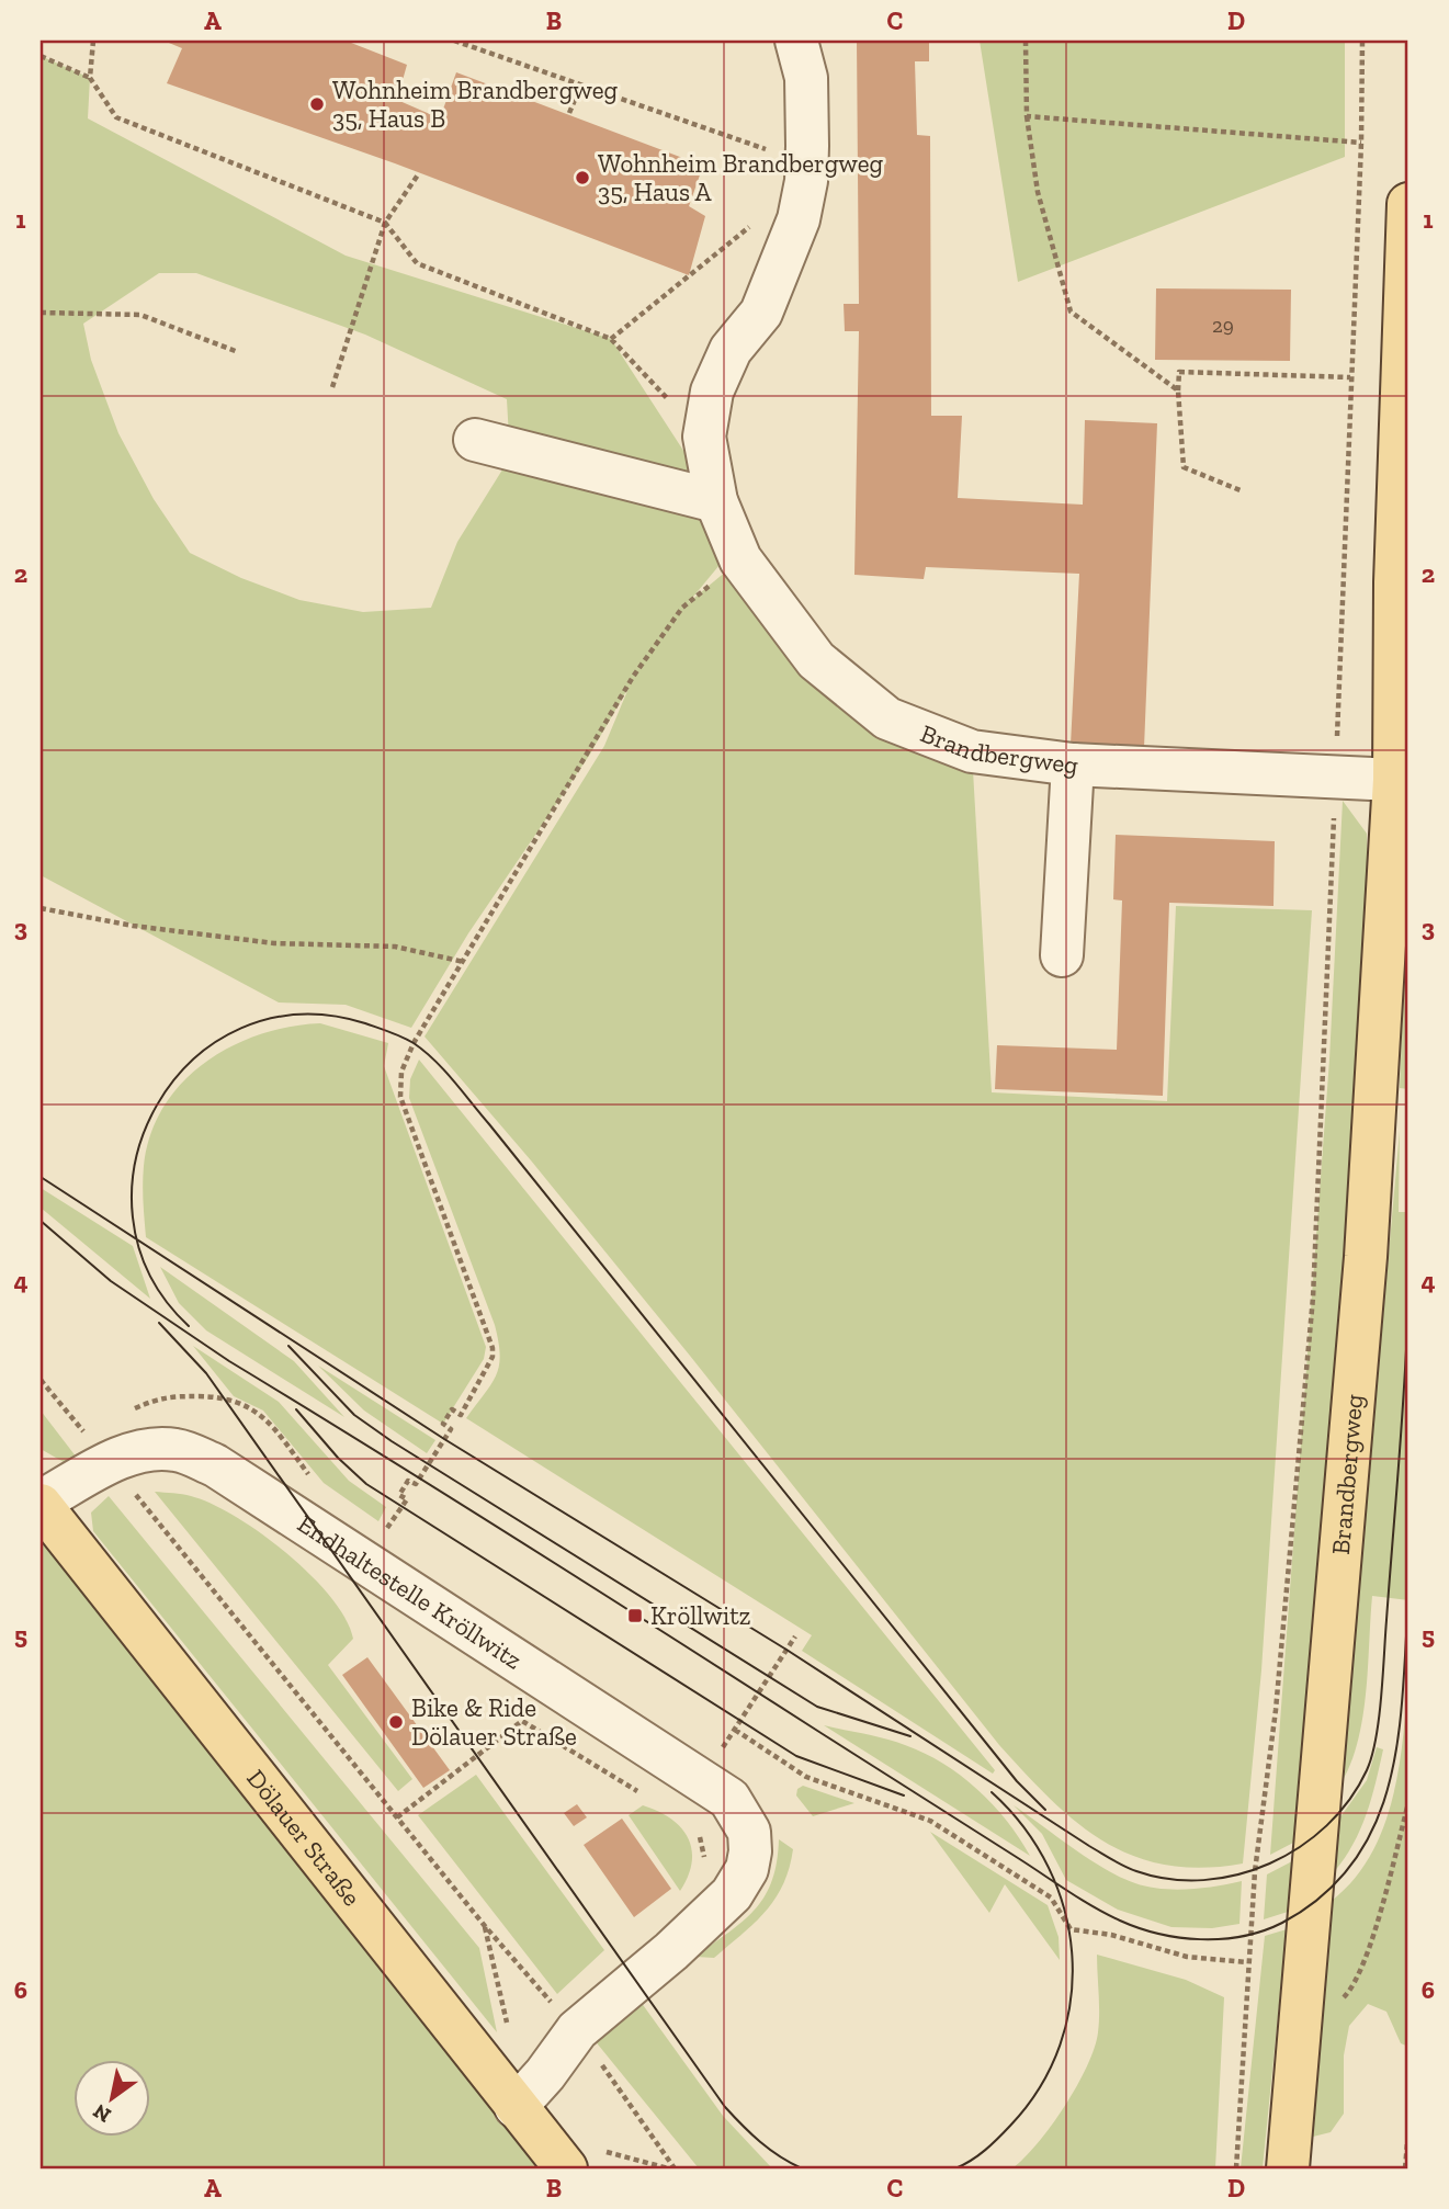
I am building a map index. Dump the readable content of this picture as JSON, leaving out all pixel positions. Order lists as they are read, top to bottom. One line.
{"streets":{"main road":["Brandbergweg","Dölauer Straße"],"lane":["Endhaltestelle Kröllwitz"]},"crossings":[["Endhaltestelle Kröllwitz","Dölauer Straße"]],"places":{"other":["Wohnheim Brandbergweg 35, Haus B","Wohnheim Brandbergweg 35, Haus A","Bike & Ride Dölauer Straße"],"transit":["Kröllwitz"]},"house_numbers":["29"],"north":"bottom left","grid":{"columns":["A","B","C","D"],"rows":["1","2","3","4","5","6"]}}
